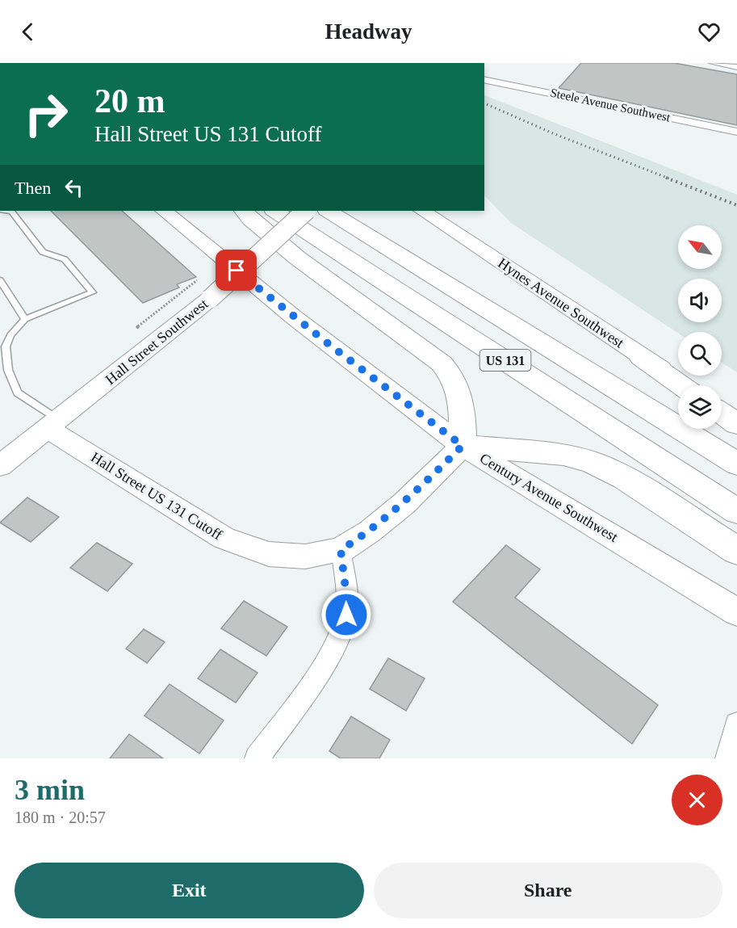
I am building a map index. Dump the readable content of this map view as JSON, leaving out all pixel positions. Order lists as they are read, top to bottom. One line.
{"streets":{"highway":["US 131"],"main road":["Hynes Avenue Southwest","Hall Street Southwest","Hall Street US 131 Cutoff","Century Avenue Southwest"],"street":["Steele Avenue Southwest"]},"crossings":[["Hall Street Southwest","Hall Street US 131 Cutoff"],["Hall Street US 131 Cutoff","Century Avenue Southwest"]],"north":"top left","page":{"header":"Headway","turn":["20 m","Hall Street US 131 Cutoff"],"then":"Then","heading":["3 min","180 m · 20:57"],"buttons":["Exit","Share"]}}
